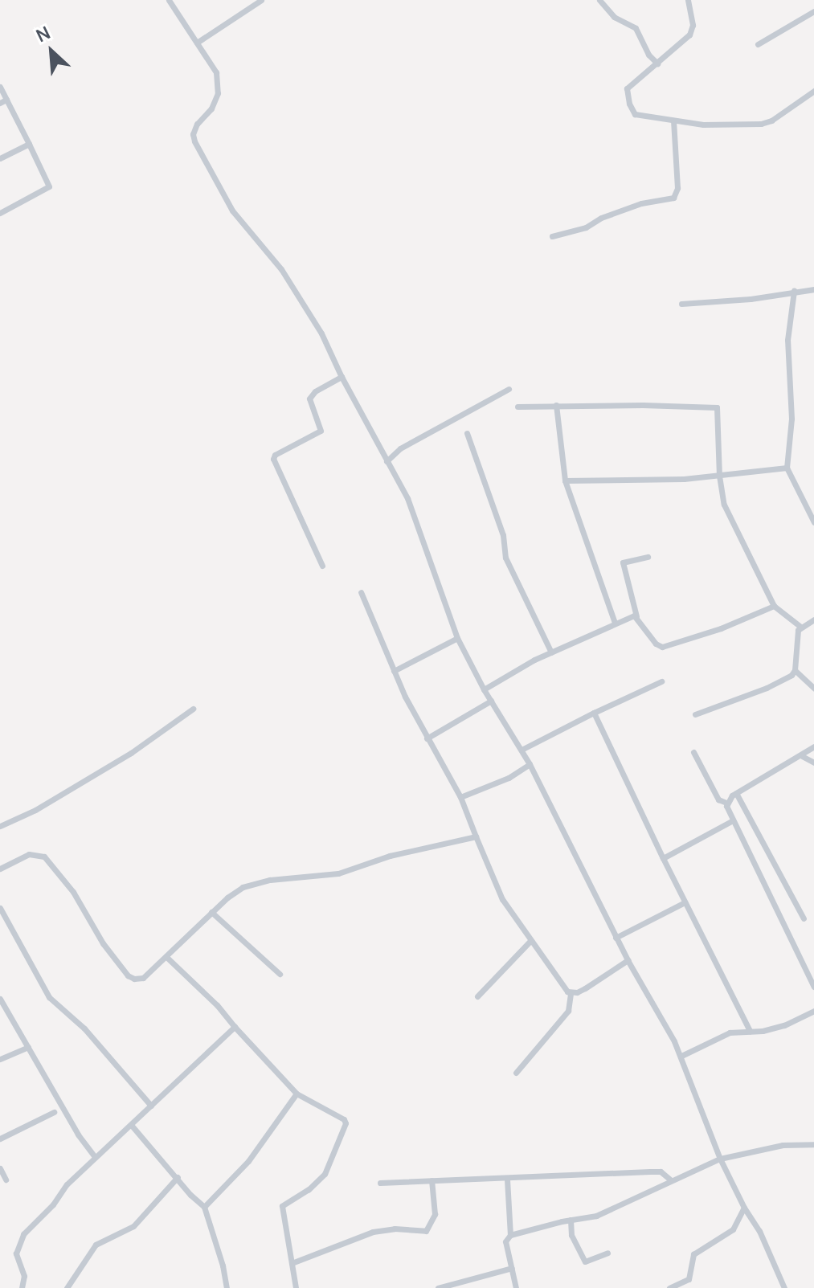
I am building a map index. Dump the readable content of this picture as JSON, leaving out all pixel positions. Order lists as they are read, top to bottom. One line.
{"north":"top left"}
